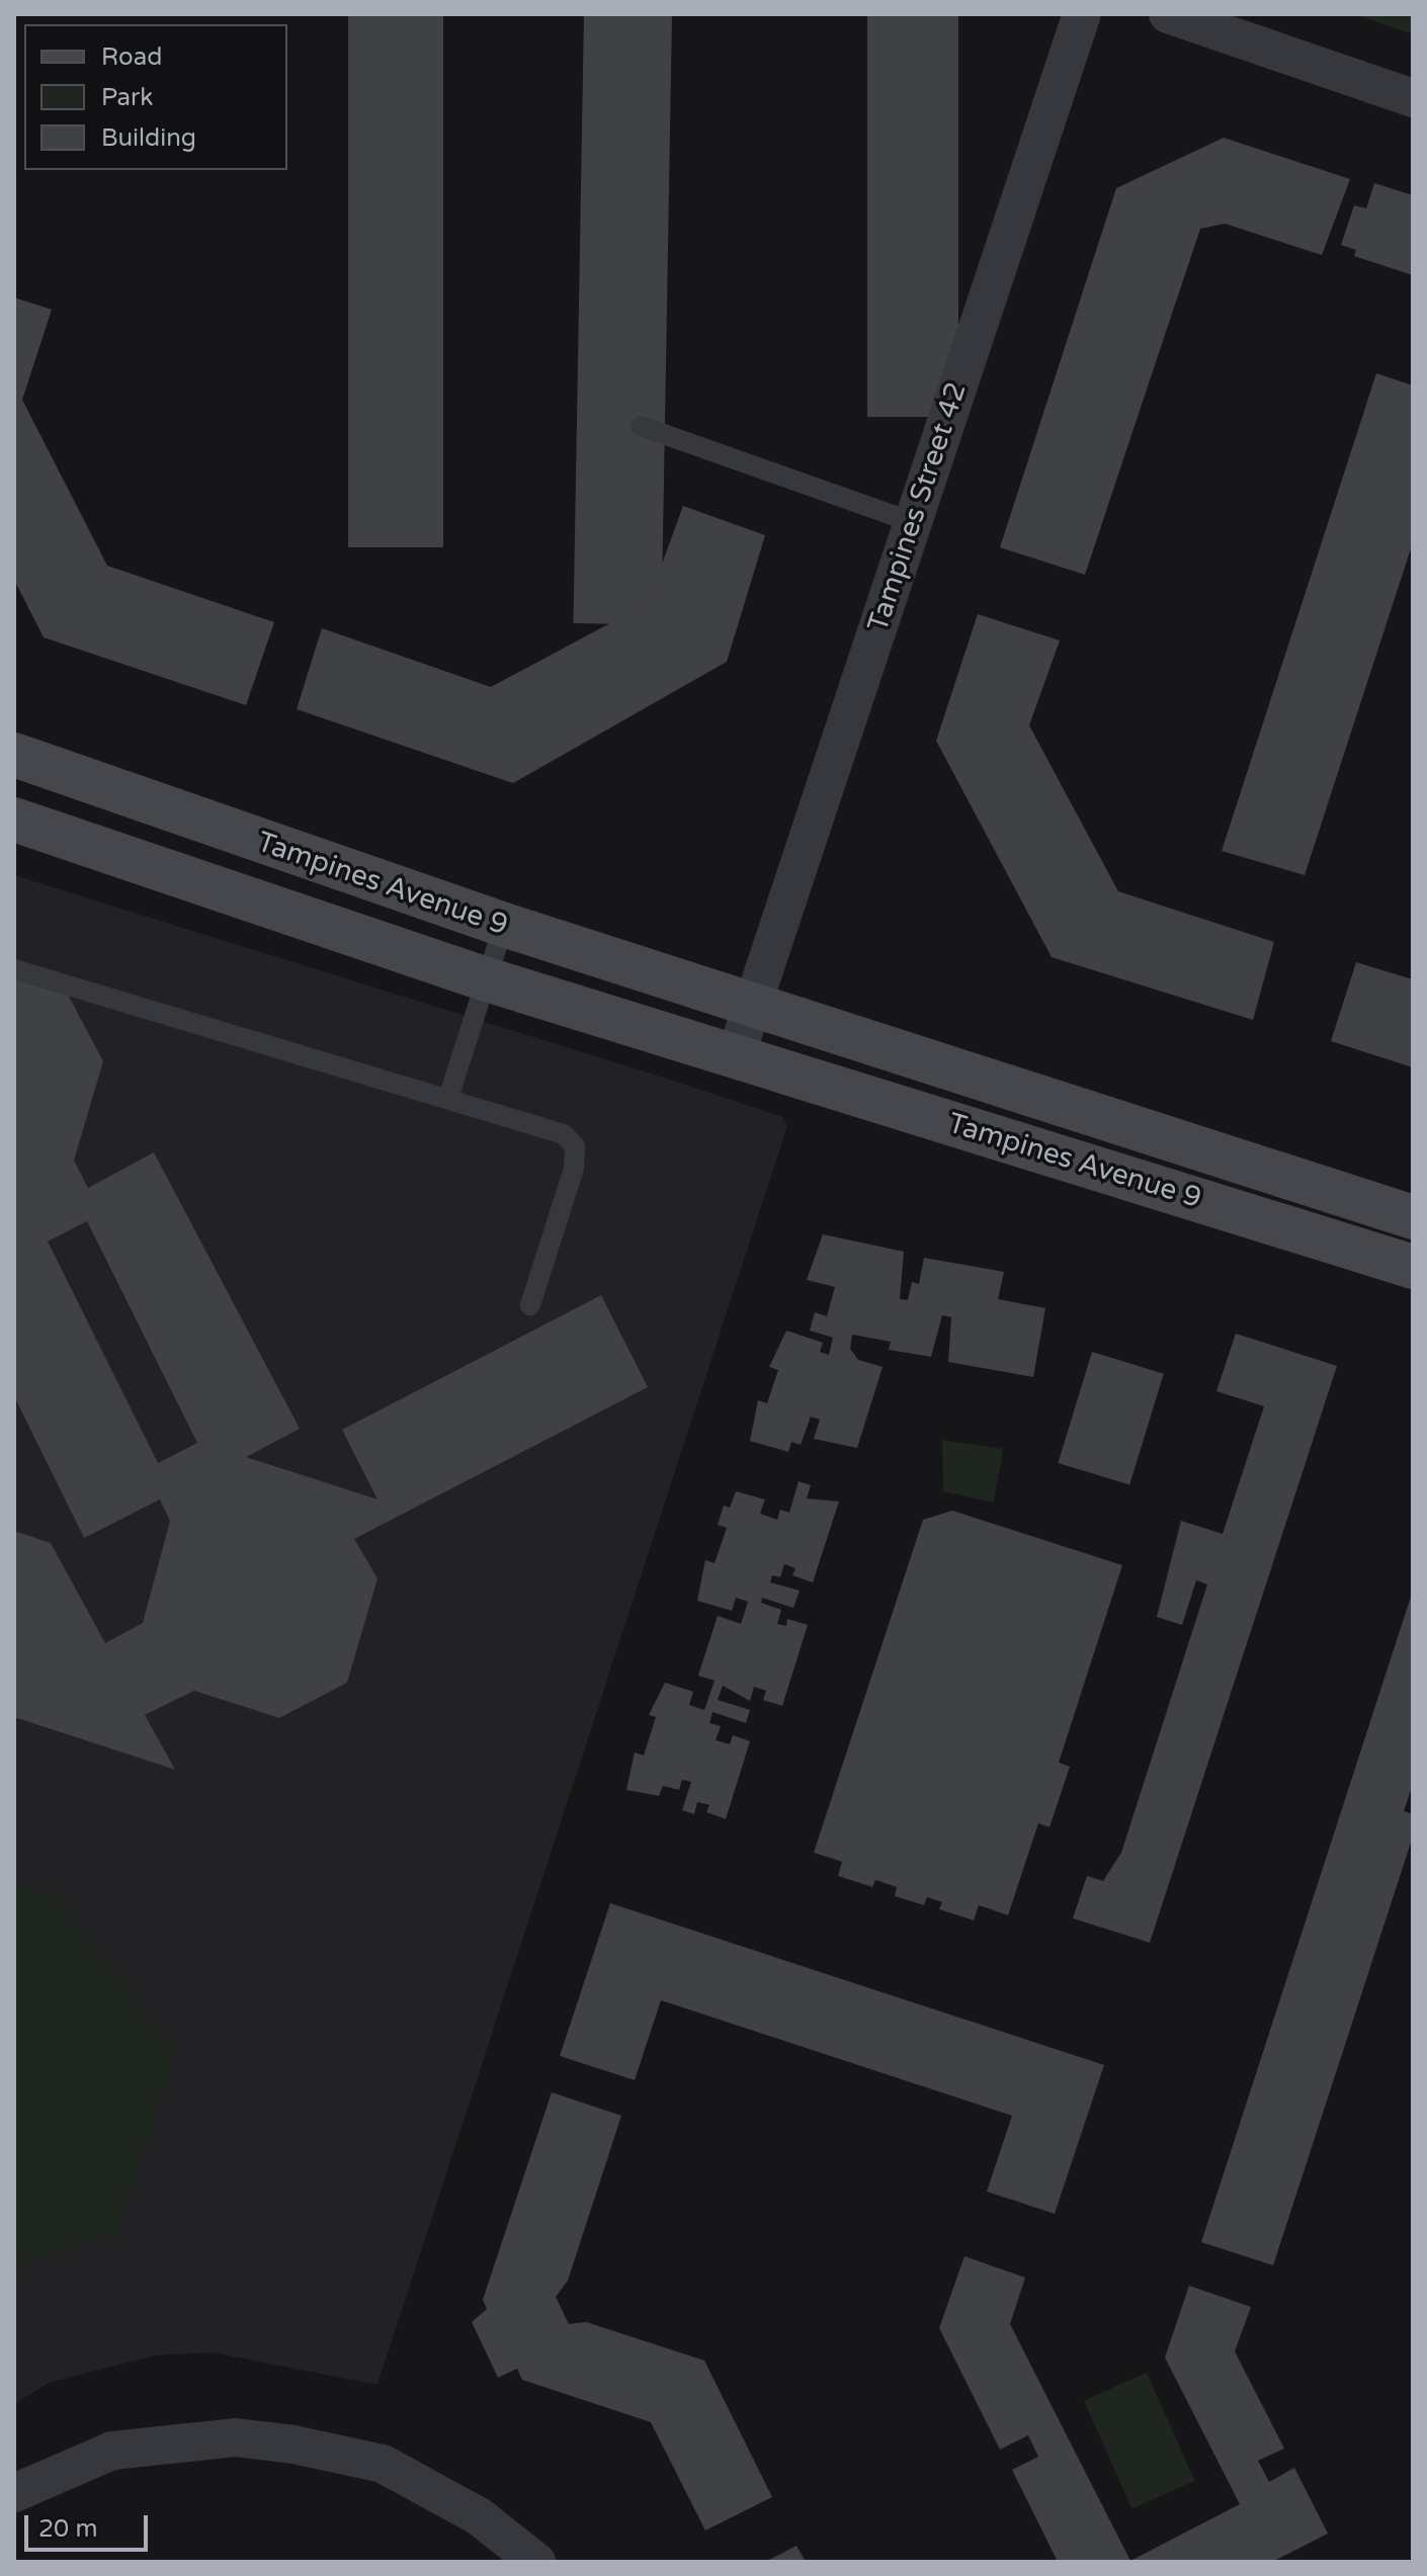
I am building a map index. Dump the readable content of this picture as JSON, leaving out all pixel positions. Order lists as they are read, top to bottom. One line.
{"streets":{"main road":["Tampines Avenue 9"],"street":["Tampines Street 42"]},"crossings":[["Tampines Street 42","Tampines Avenue 9"]],"legend":["Road","Park","Building"],"scale_bar":"20 m"}
